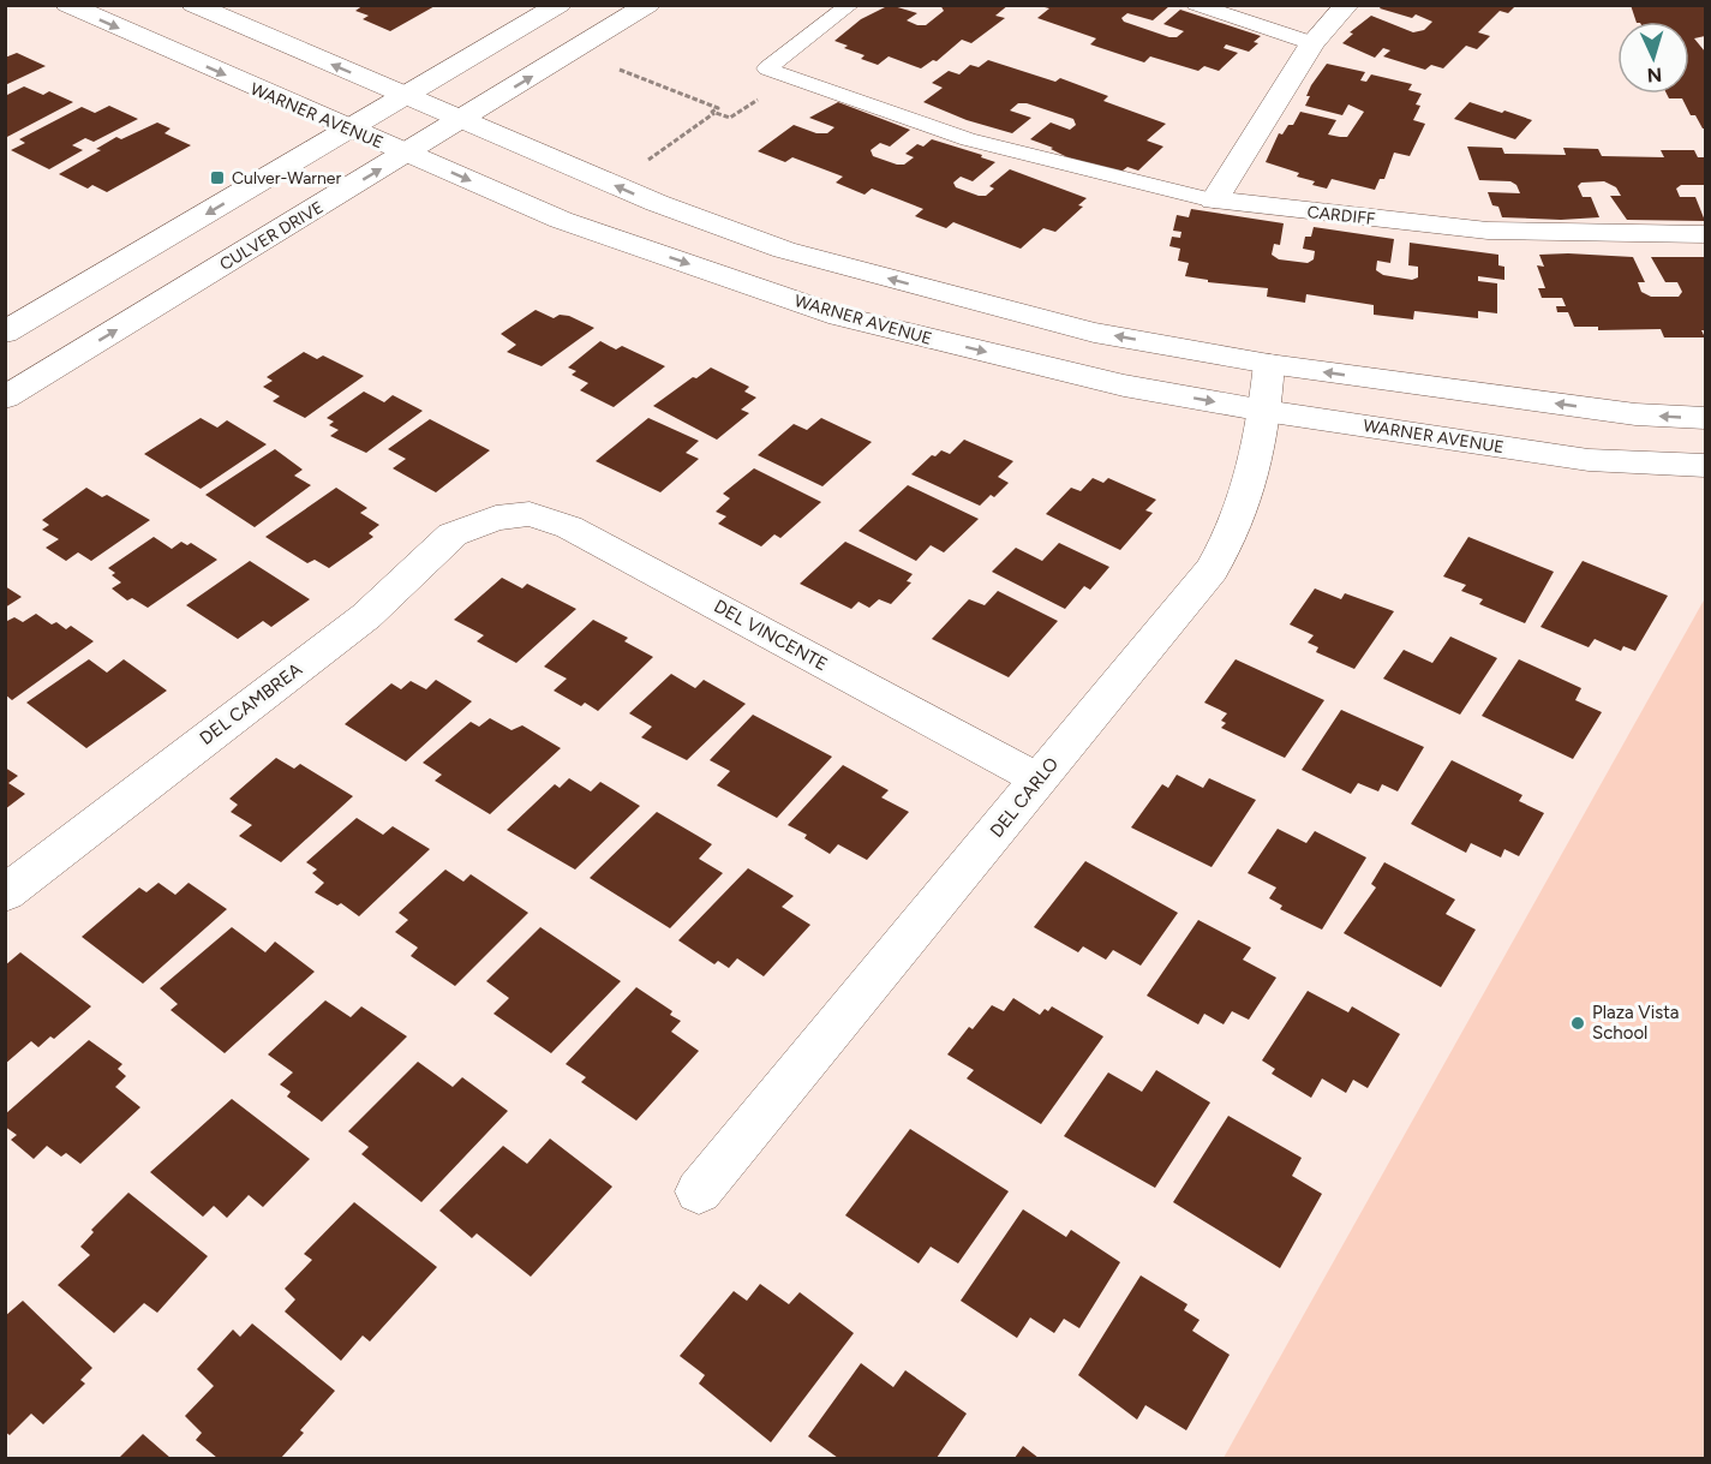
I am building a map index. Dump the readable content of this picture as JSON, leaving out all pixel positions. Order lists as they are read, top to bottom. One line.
{"streets":{"street":["WARNER AVENUE","CARDIFF","CULVER DRIVE","DEL VINCENTE","DEL CAMBREA","DEL CARLO"]},"crossings":[["WARNER AVENUE","CULVER DRIVE"],["WARNER AVENUE","DEL CARLO"],["DEL VINCENTE","DEL CAMBREA"],["DEL VINCENTE","DEL CARLO"]],"places":{"transit":["Culver-Warner"],"other":["Plaza Vista School"]},"north":"bottom"}
